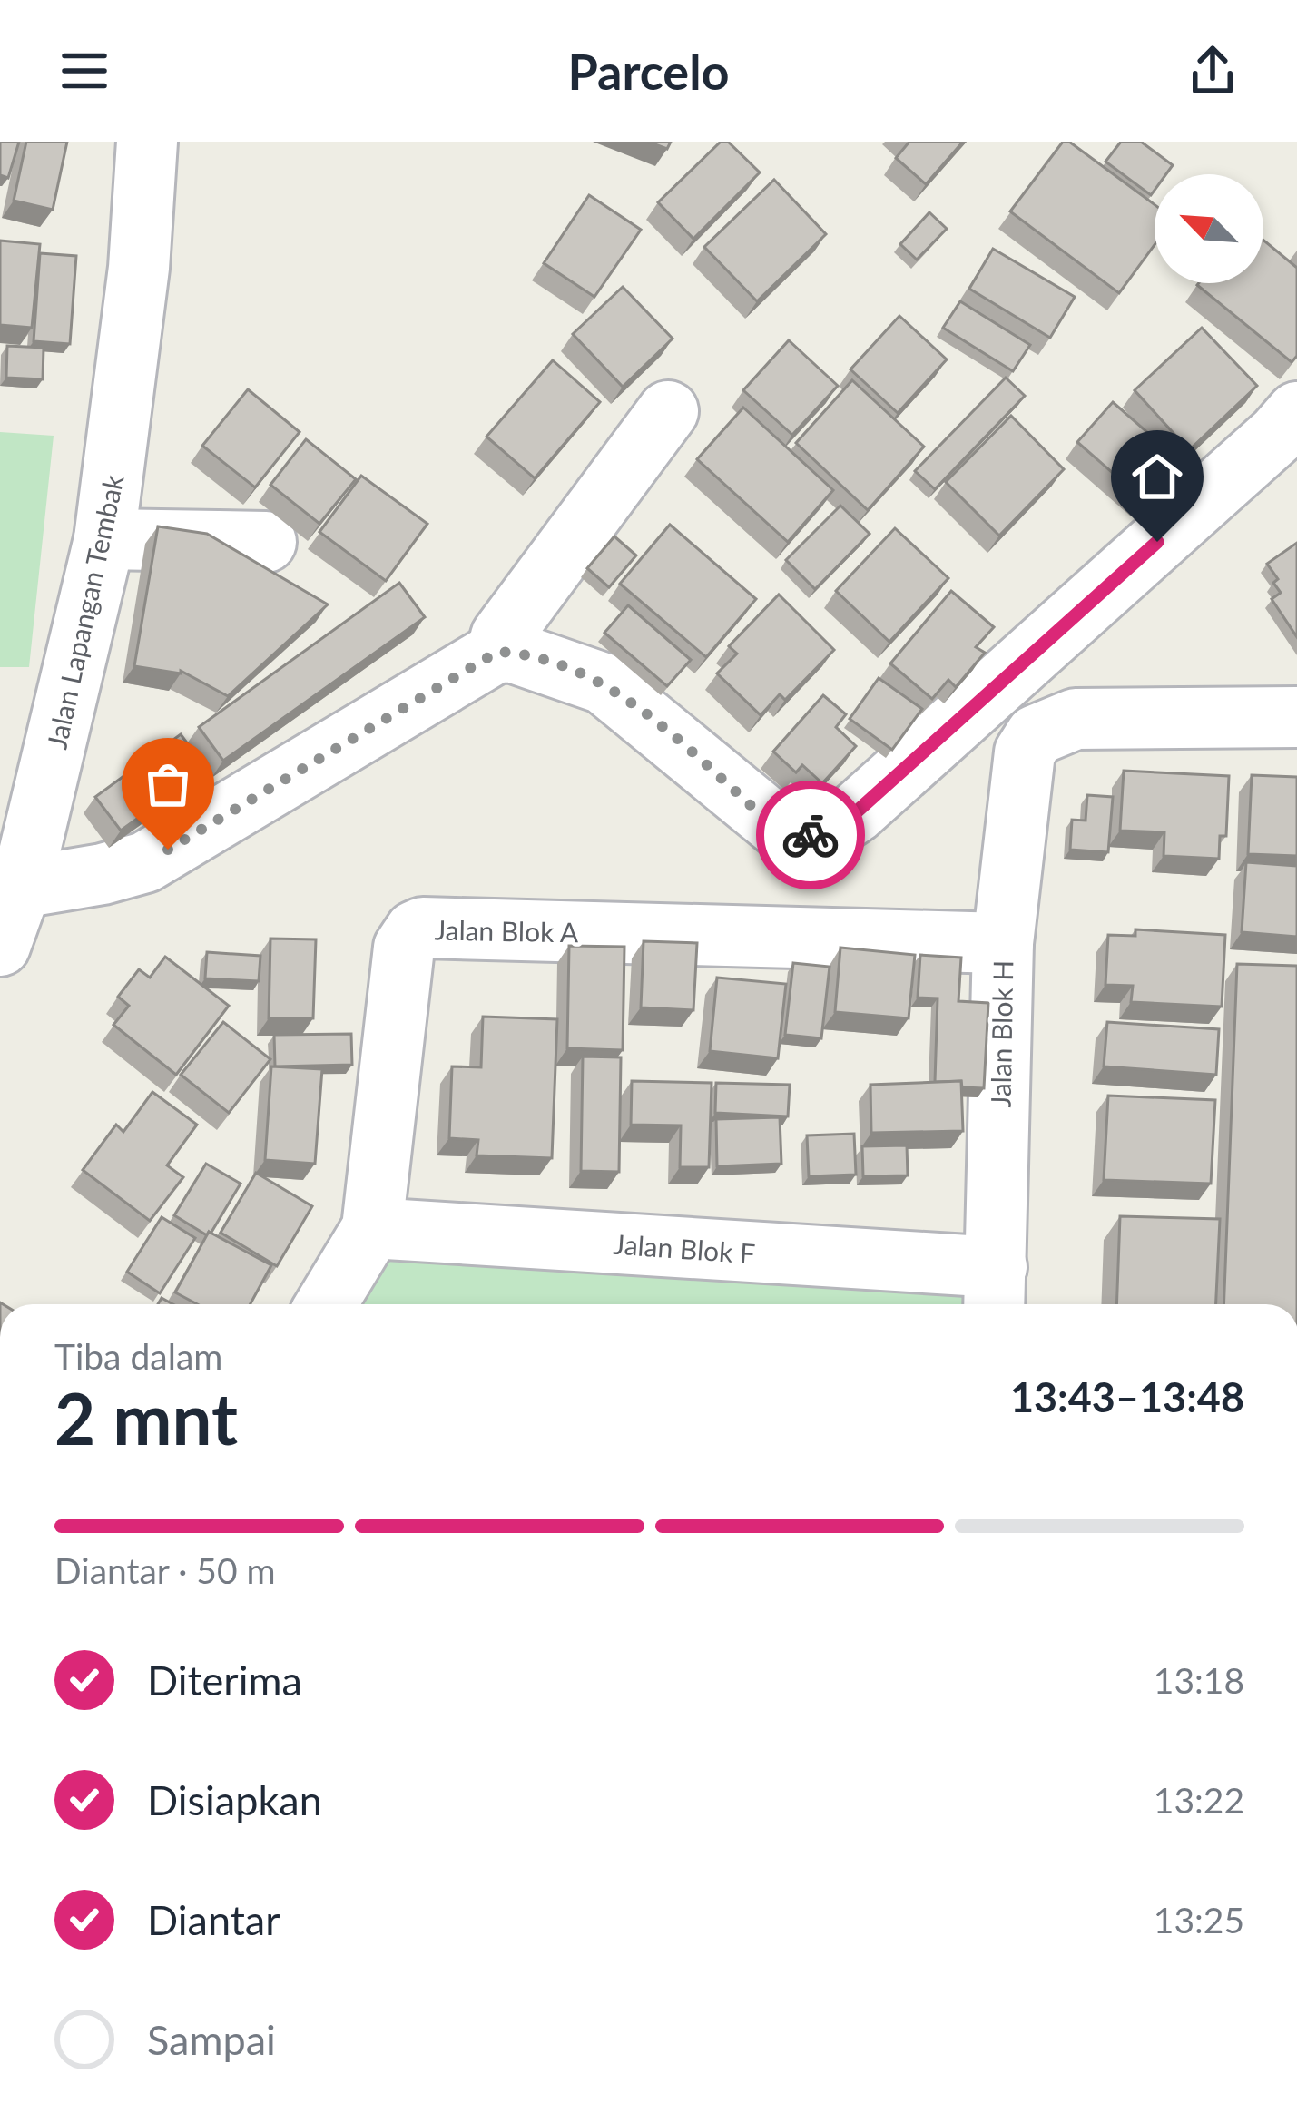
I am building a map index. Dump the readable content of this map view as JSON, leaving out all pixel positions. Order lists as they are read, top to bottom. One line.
{"streets":{"street":["Jalan Lapangan Tembak","Jalan Blok A","Jalan Blok H","Jalan Blok F"]},"crossings":[["Jalan Blok A","Jalan Blok H"],["Jalan Blok A","Jalan Blok F"],["Jalan Blok H","Jalan Blok F"]],"north":"top left","page":{"header":"Parcelo","heading":["2 mnt","Tiba dalam","13:43–13:48"],"bar":"Diantar · 50 m","list":[["Diterima","13:18"],["Disiapkan","13:22"],["Diantar","13:25"],"Sampai"]}}
